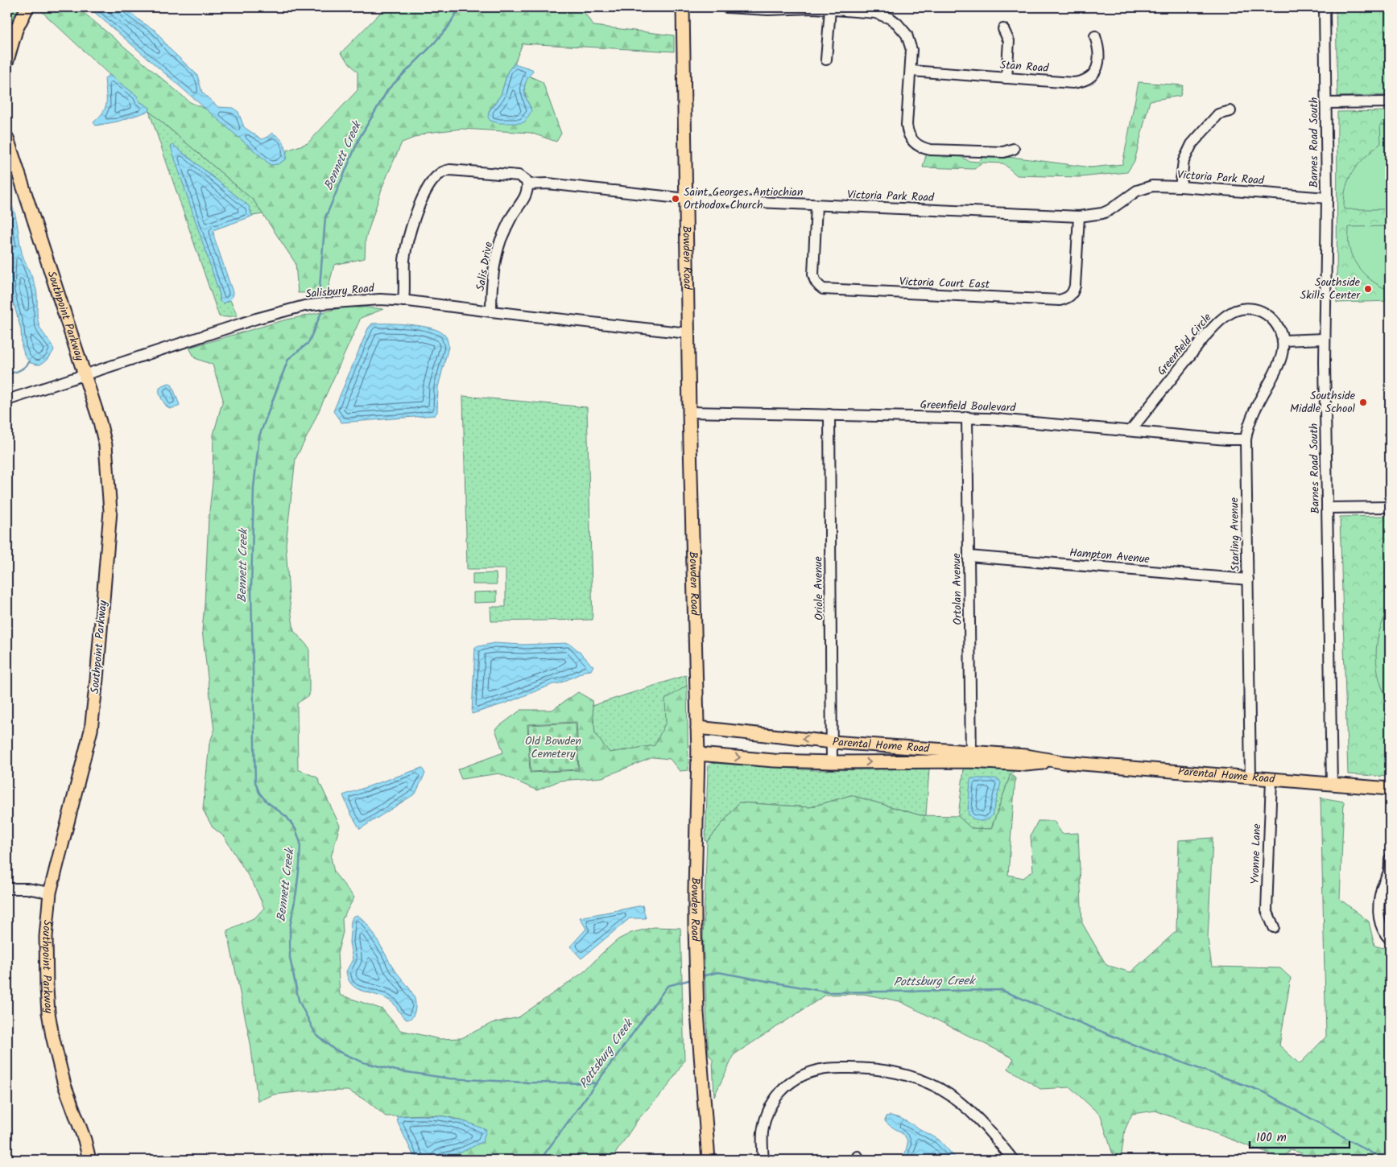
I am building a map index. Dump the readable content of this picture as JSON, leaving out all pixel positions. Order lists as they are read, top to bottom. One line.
{"streets":{"main road":["Bowden Road","Southpoint Parkway","Parental Home Road"],"street":["Stan Road","Barnes Road South","Victoria Park Road","Salis Drive","Victoria Court East","Salisbury Road","Greenfield Circle","Greenfield Boulevard","Starling Avenue","Hampton Avenue","Oriole Avenue","Ortolan Avenue","Yvonne Lane"]},"crossings":[["Barnes Road South","Victoria Park Road"],["Barnes Road South","Parental Home Road"],["Victoria Park Road","Bowden Road"],["Victoria Park Road","Salis Drive"],["Victoria Park Road","Victoria Court East"],["Victoria Park Road","Salisbury Road"],["Bowden Road","Salisbury Road"],["Bowden Road","Greenfield Boulevard"],["Bowden Road","Parental Home Road"],["Salis Drive","Salisbury Road"],["Salisbury Road","Southpoint Parkway"],["Greenfield Circle","Greenfield Boulevard"],["Greenfield Circle","Starling Avenue"],["Greenfield Boulevard","Starling Avenue"],["Greenfield Boulevard","Oriole Avenue"],["Greenfield Boulevard","Ortolan Avenue"],["Starling Avenue","Hampton Avenue"],["Starling Avenue","Parental Home Road"],["Hampton Avenue","Ortolan Avenue"],["Oriole Avenue","Parental Home Road"],["Ortolan Avenue","Parental Home Road"],["Parental Home Road","Yvonne Lane"]],"water":["Bennett Creek","Pottsburg Creek"],"parks":["Old Bowden Cemetery"],"places":["Saint Georges Antiochian Orthodox Church","Southside Skills Center","Southside Middle School"],"scale_bar":"100 m"}
